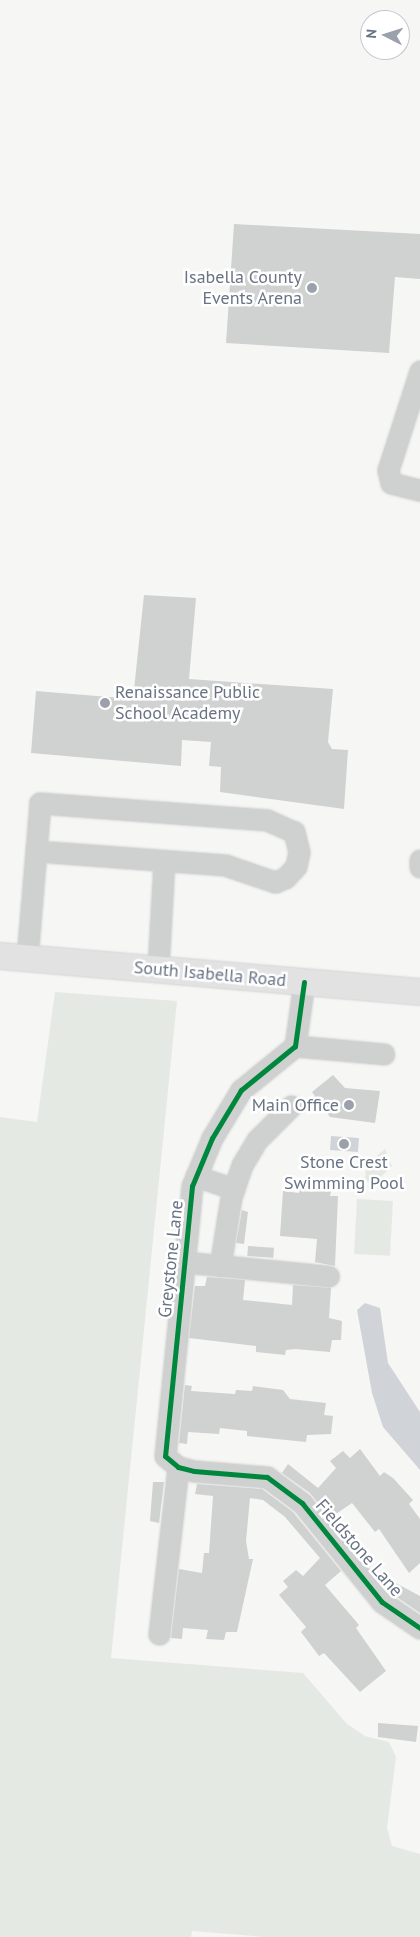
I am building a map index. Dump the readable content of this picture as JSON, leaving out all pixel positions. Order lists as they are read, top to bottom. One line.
{"streets":{"main road":["South Isabella Road"],"street":["Greystone Lane","Fieldstone Lane"]},"crossings":[["Greystone Lane","Fieldstone Lane"]],"places":["Isabella County Events Arena","Renaissance Public School Academy","Main Office","Stone Crest Swimming Pool"],"north":"left"}
